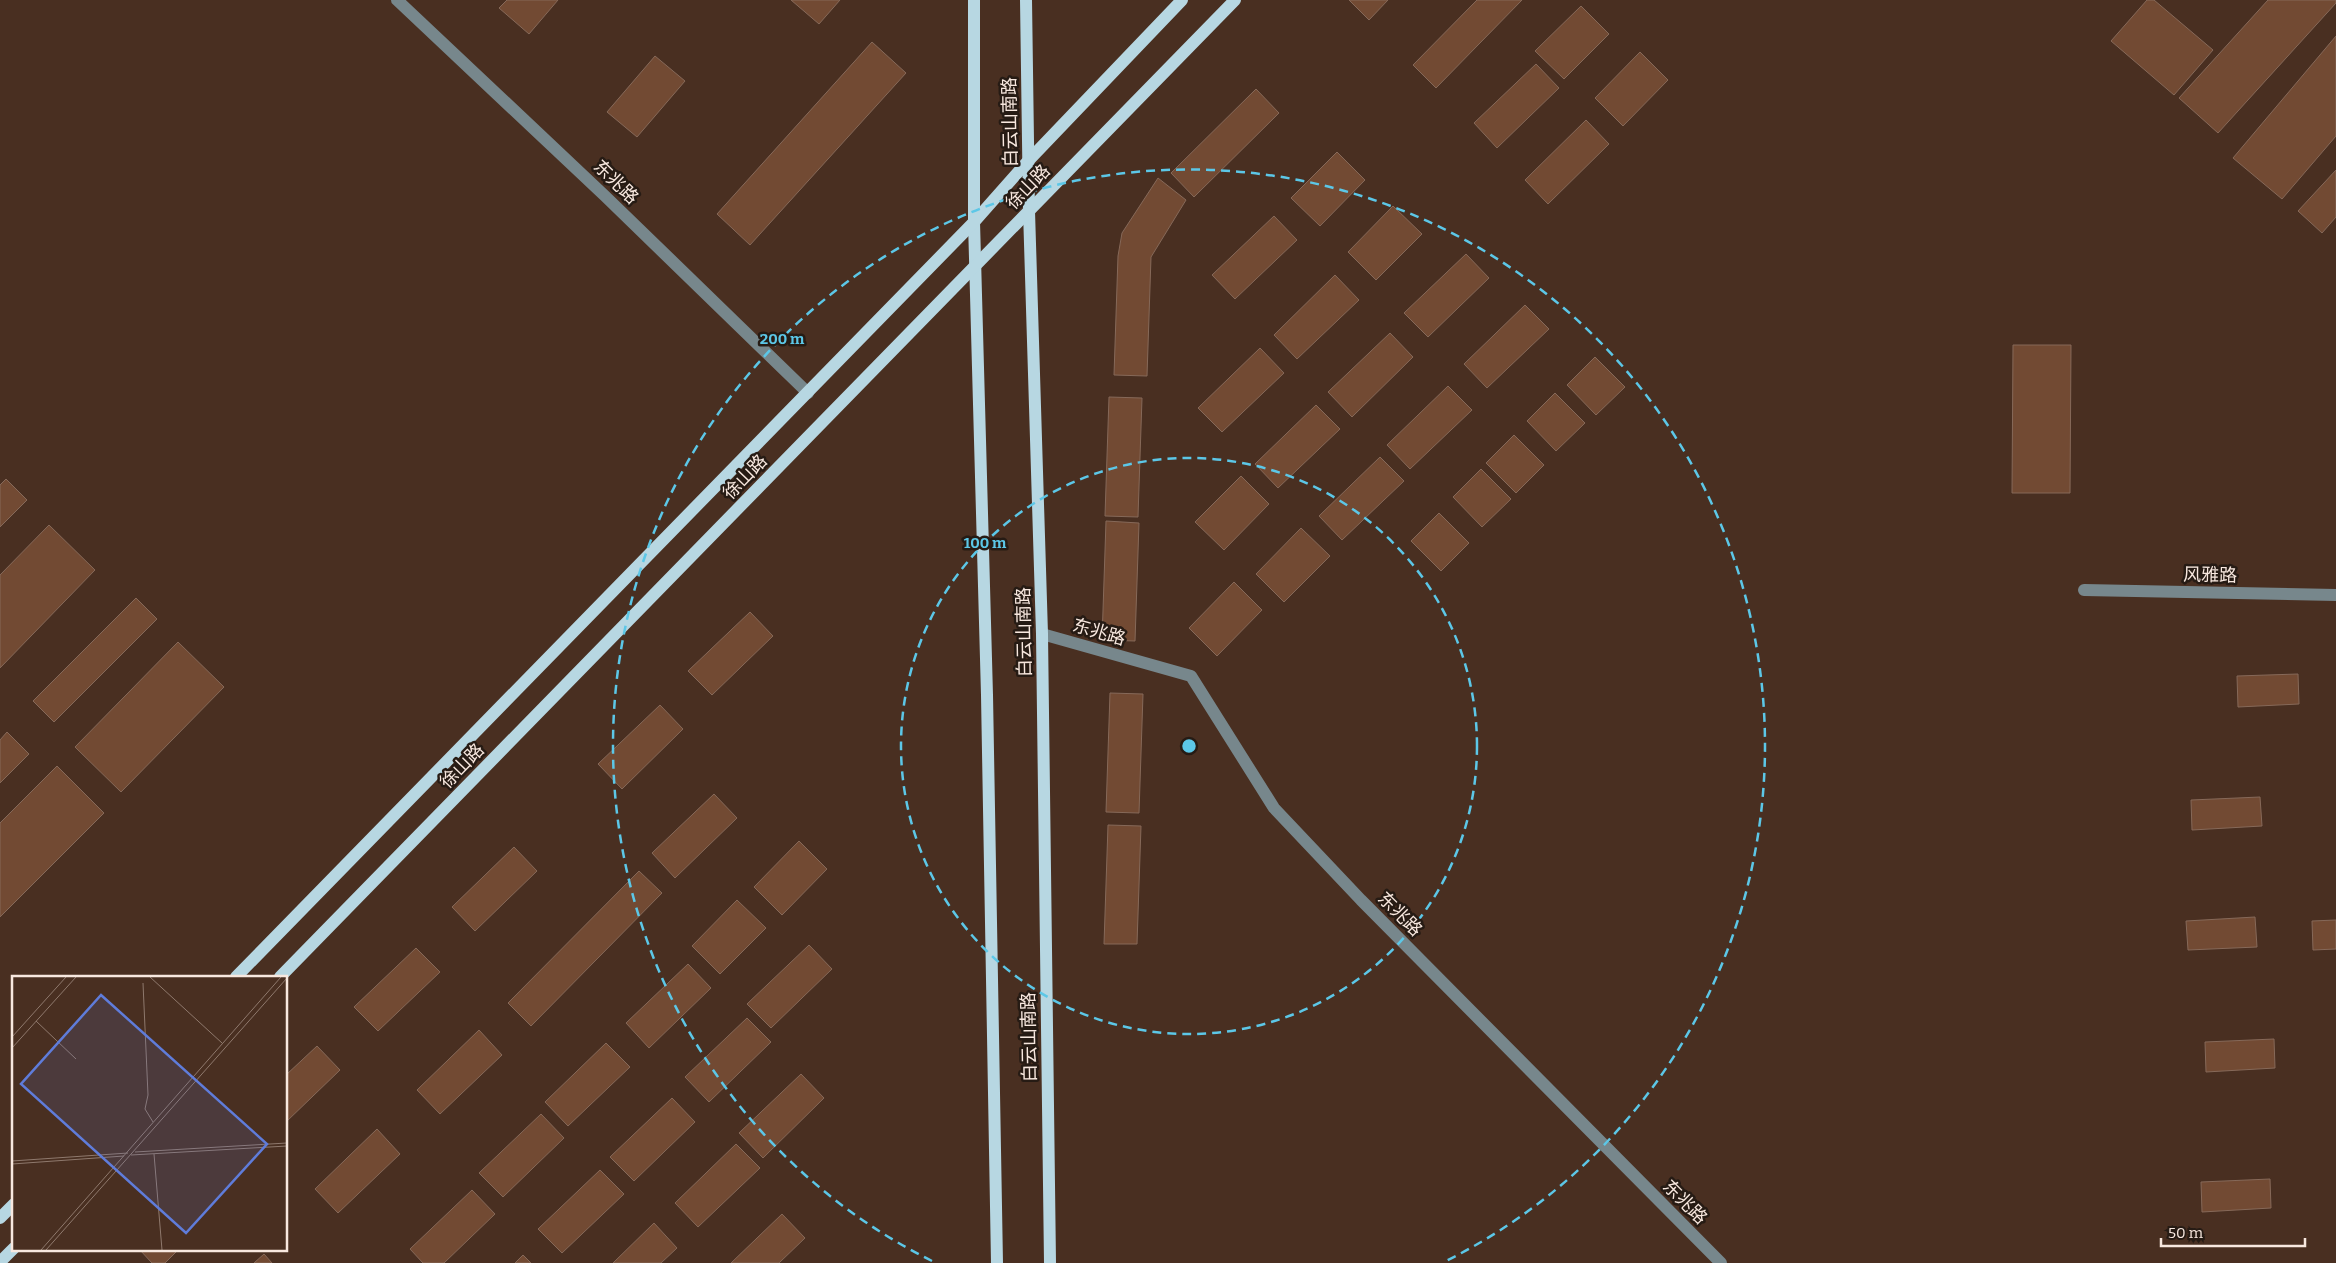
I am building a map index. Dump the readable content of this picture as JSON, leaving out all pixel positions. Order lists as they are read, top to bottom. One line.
{"streets":{"main road":["白云山南路","徐山路"],"street":["东兆路","风雅路"]},"crossings":[["白云山南路","东兆路"],["白云山南路","徐山路"],["东兆路","徐山路"]],"scale_bar":"50 m","rings":["200 m","100 m"]}
